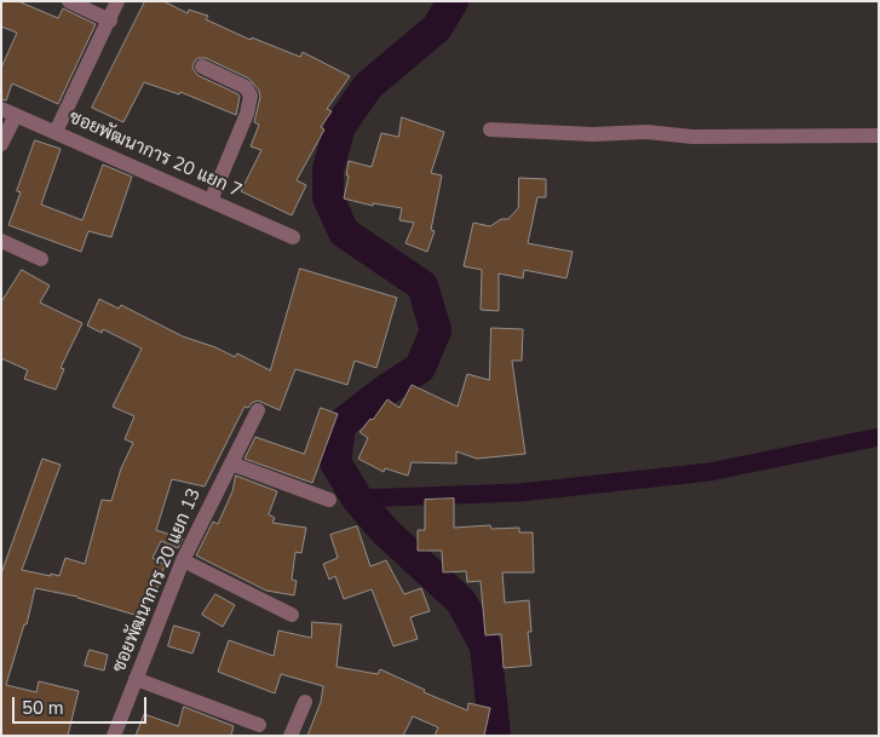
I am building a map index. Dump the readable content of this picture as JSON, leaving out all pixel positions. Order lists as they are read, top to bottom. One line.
{"streets":{"street":["ซอยพัฒนาการ 20 แยก 7","ซอยพัฒนาการ 20 แยก 13"]},"scale_bar":"50 m"}
